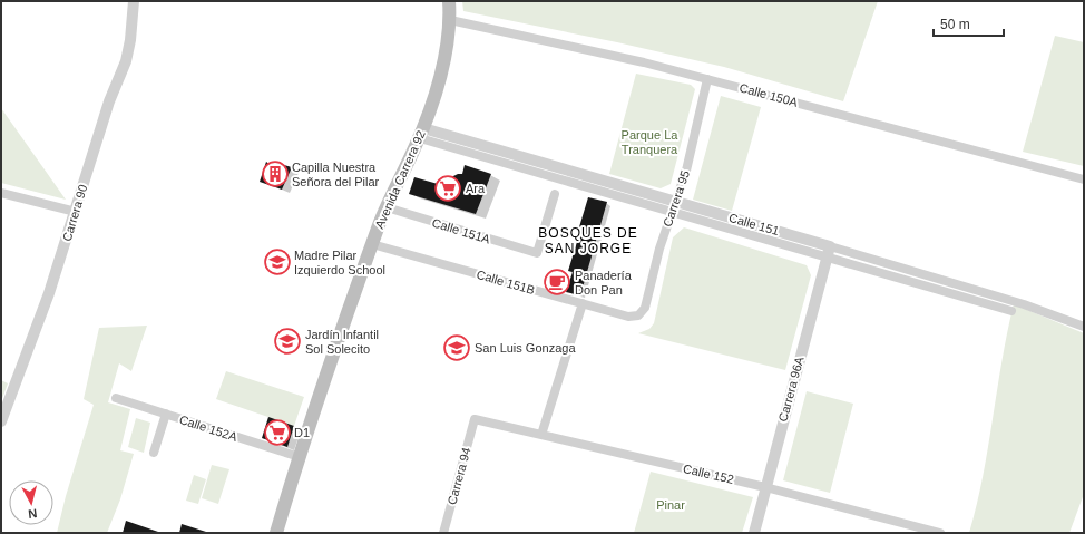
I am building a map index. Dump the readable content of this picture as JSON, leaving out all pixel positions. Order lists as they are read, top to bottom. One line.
{"streets":{"main road":["Avenida Carrera 92"],"street":["Calle 150A","Carrera 95","Carrera 90","Calle 151","Calle 151A","Calle 151B","Carrera 96A","Calle 152A","Calle 152","Carrera 94"]},"crossings":[["Calle 150A","Avenida Carrera 92"],["Calle 150A","Carrera 95"],["Avenida Carrera 92","Calle 151"],["Avenida Carrera 92","Calle 151A"],["Avenida Carrera 92","Calle 151B"],["Avenida Carrera 92","Calle 152A"],["Carrera 95","Calle 151"],["Carrera 95","Calle 151B"],["Calle 151","Carrera 96A"],["Carrera 96A","Calle 152"],["Calle 152","Carrera 94"]],"districts":["BOSQUES DE SAN JORGE"],"parks":["Parque La Tranquera","Pinar"],"places":{"building":["Capilla Nuestra Señora del Pilar"],"supermarket":["Ara","D1"],"school or university":["Madre Pilar Izquierdo School","Jardín Infantil Sol Solecito","San Luis Gonzaga"],"cafe":["Panadería Don Pan"]},"scale_bar":"50 m","north":"bottom"}
